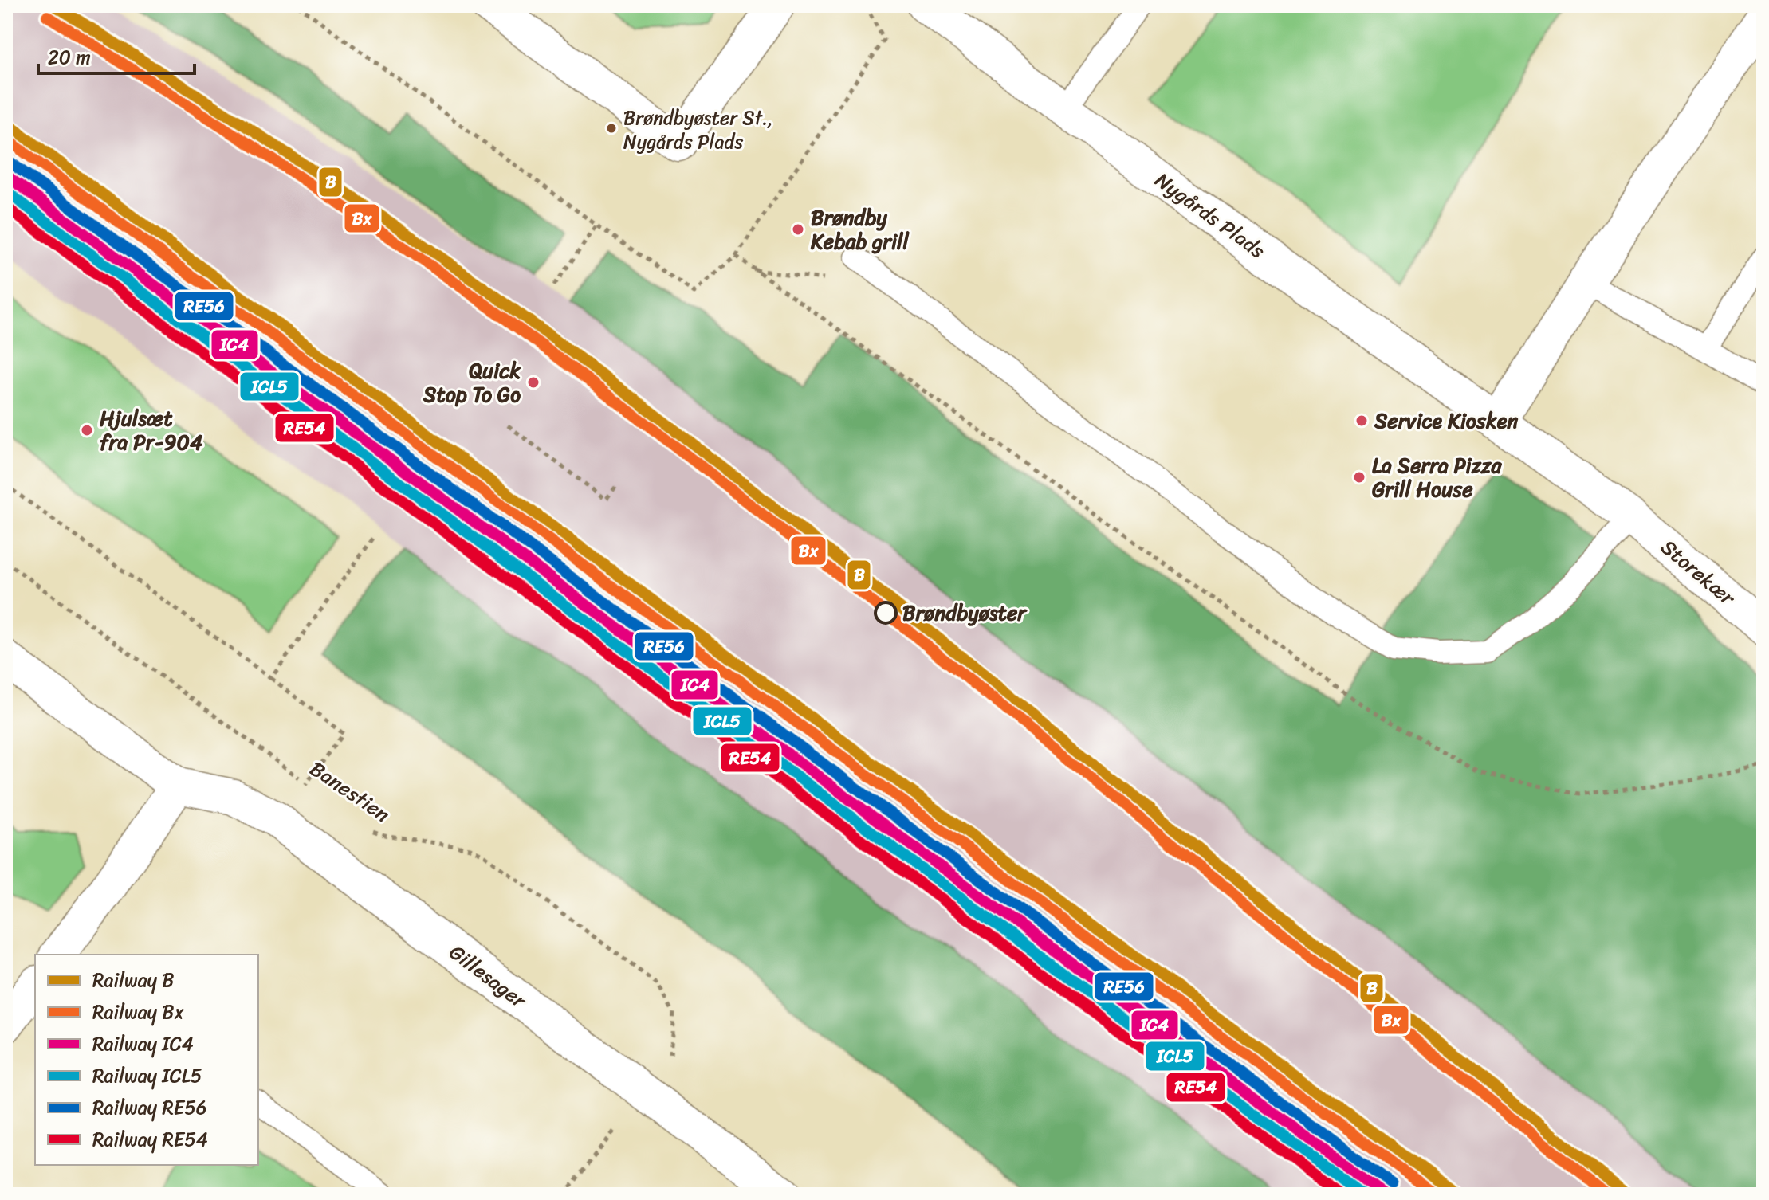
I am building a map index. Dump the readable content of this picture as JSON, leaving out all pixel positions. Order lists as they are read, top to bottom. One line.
{"streets":{"street":["Nygårds Plads","Storekær","Gillesager"],"path":["Banestien"]},"crossings":[["Nygårds Plads","Storekær"],["Banestien","Gillesager"]],"places":["Brøndbyøster St., Nygårds Plads","Brøndby Kebab grill","Quick Stop To Go","Service Kiosken","Hjulsæt fra Pr-904","La Serra Pizza Grill House","Brøndbyøster"],"lines":["rail line B","rail line Bx","rail line RE56","rail line IC4","rail line ICL5","rail line RE54"],"legend":["Railway B","Railway Bx","Railway IC4","Railway ICL5","Railway RE56","Railway RE54"],"scale_bar":"20 m"}
